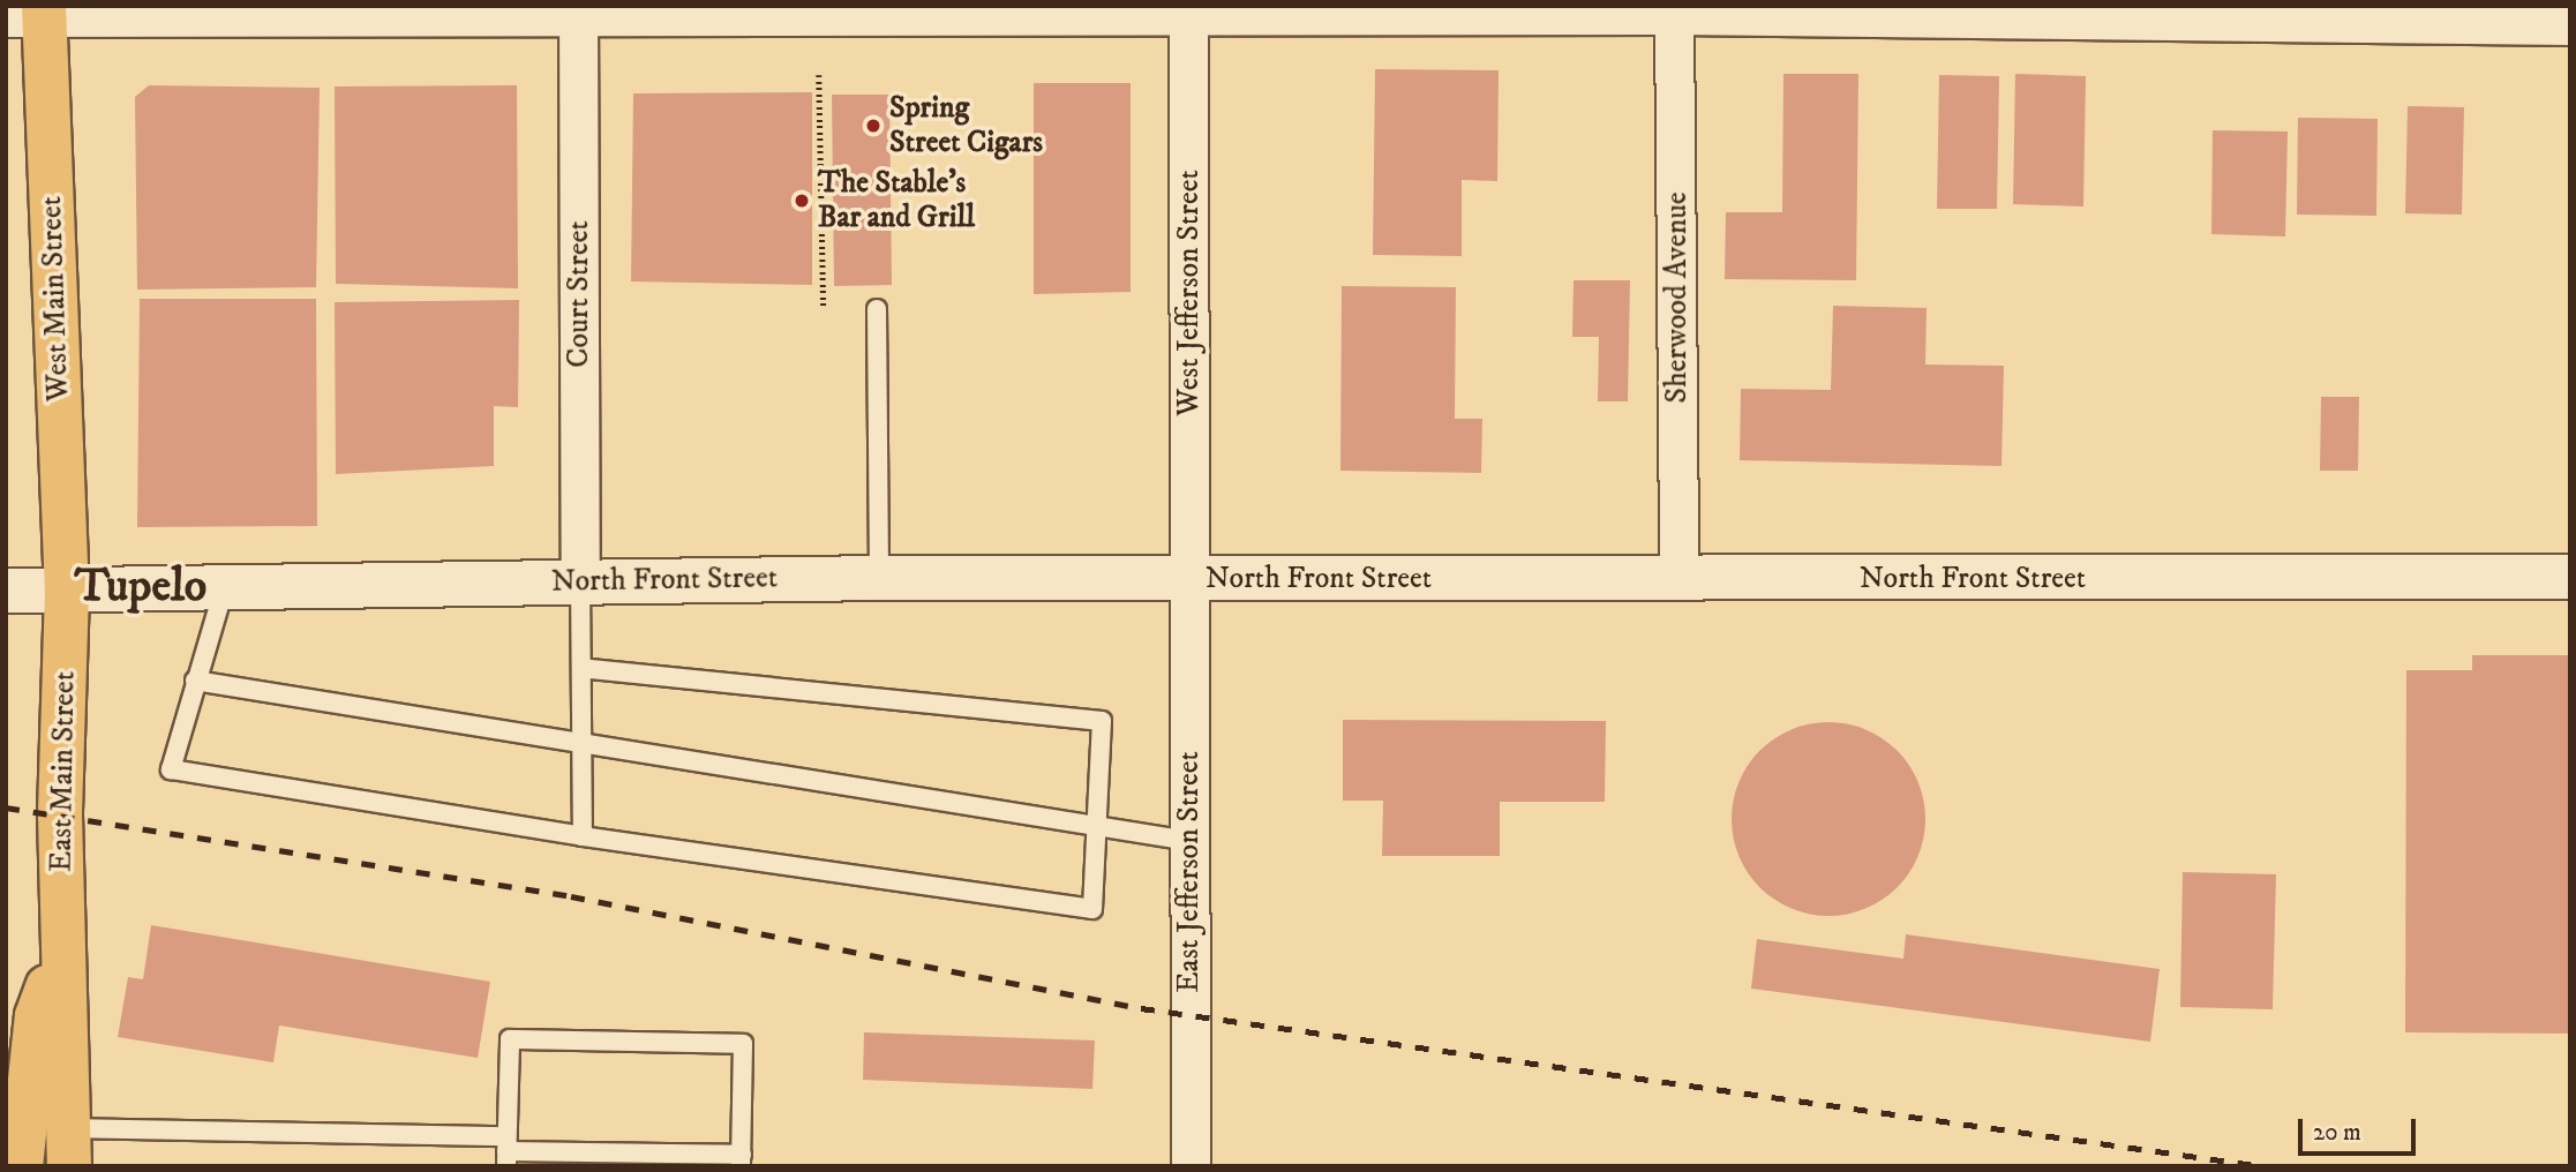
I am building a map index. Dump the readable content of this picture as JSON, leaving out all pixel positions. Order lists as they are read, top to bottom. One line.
{"streets":{"main road":["West Main Street","East Main Street"],"street":["West Jefferson Street","Court Street","Sherwood Avenue","North Front Street","East Jefferson Street"]},"crossings":[["West Jefferson Street","North Front Street"],["West Jefferson Street","East Jefferson Street"],["Court Street","North Front Street"],["Sherwood Avenue","North Front Street"],["West Main Street","North Front Street"],["West Main Street","East Main Street"],["North Front Street","East Main Street"],["North Front Street","East Jefferson Street"]],"districts":["Tupelo"],"places":["Spring Street Cigars","The Stable's Bar and Grill"],"scale_bar":"20 m"}
